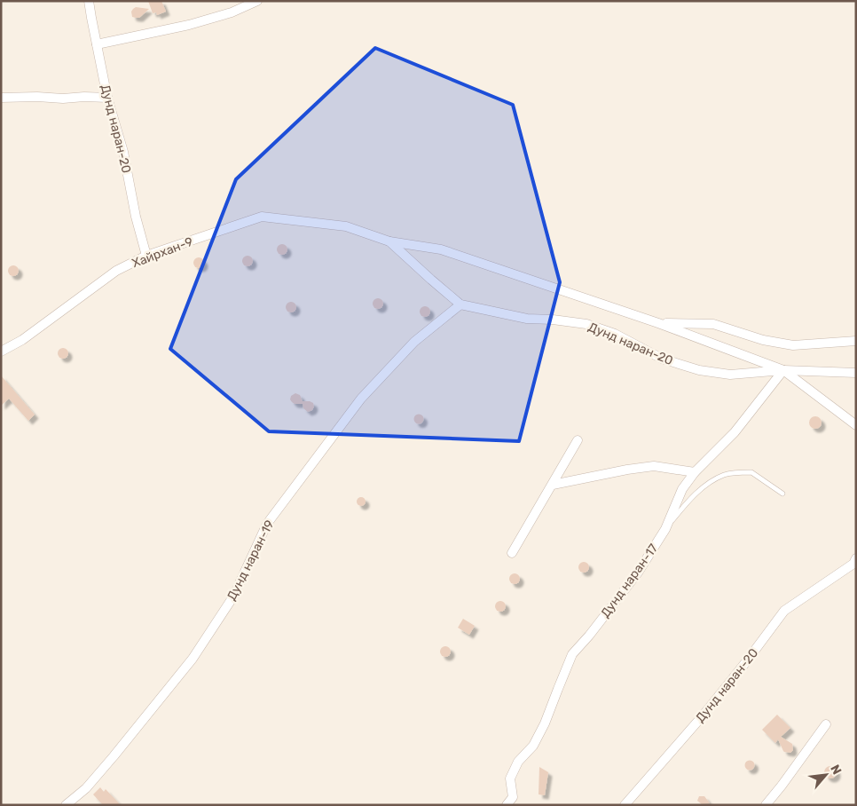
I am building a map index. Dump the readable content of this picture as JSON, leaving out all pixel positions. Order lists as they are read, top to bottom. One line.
{"streets":{"street":["Дунд наран-20","Хайрхан-9","Дунд наран-19","Дунд наран-17"]},"crossings":[["Дунд наран-20","Хайрхан-9"],["Дунд наран-20","Дунд наран-19"],["Дунд наран-20","Дунд наран-17"]],"north":"top right"}
